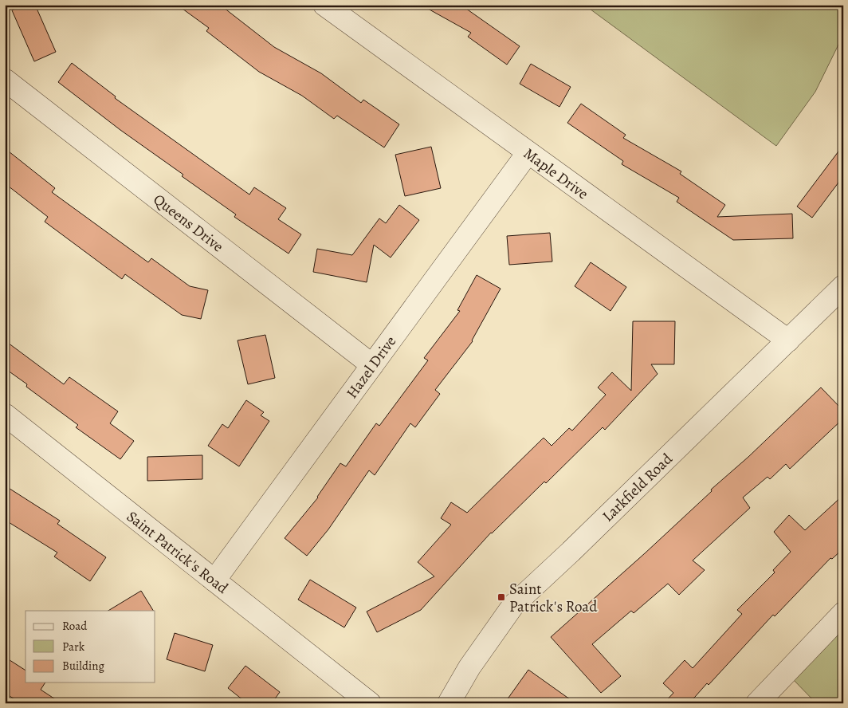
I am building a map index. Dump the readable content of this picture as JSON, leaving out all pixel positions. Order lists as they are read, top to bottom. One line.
{"streets":{"street":["Maple Drive","Queens Drive","Hazel Drive","Larkfield Road","Saint Patrick's Road"]},"crossings":[["Maple Drive","Hazel Drive"],["Maple Drive","Larkfield Road"],["Queens Drive","Hazel Drive"],["Hazel Drive","Saint Patrick's Road"]],"places":{"transit":["Saint Patrick's Road"]},"legend":["Road","Park","Building"]}
